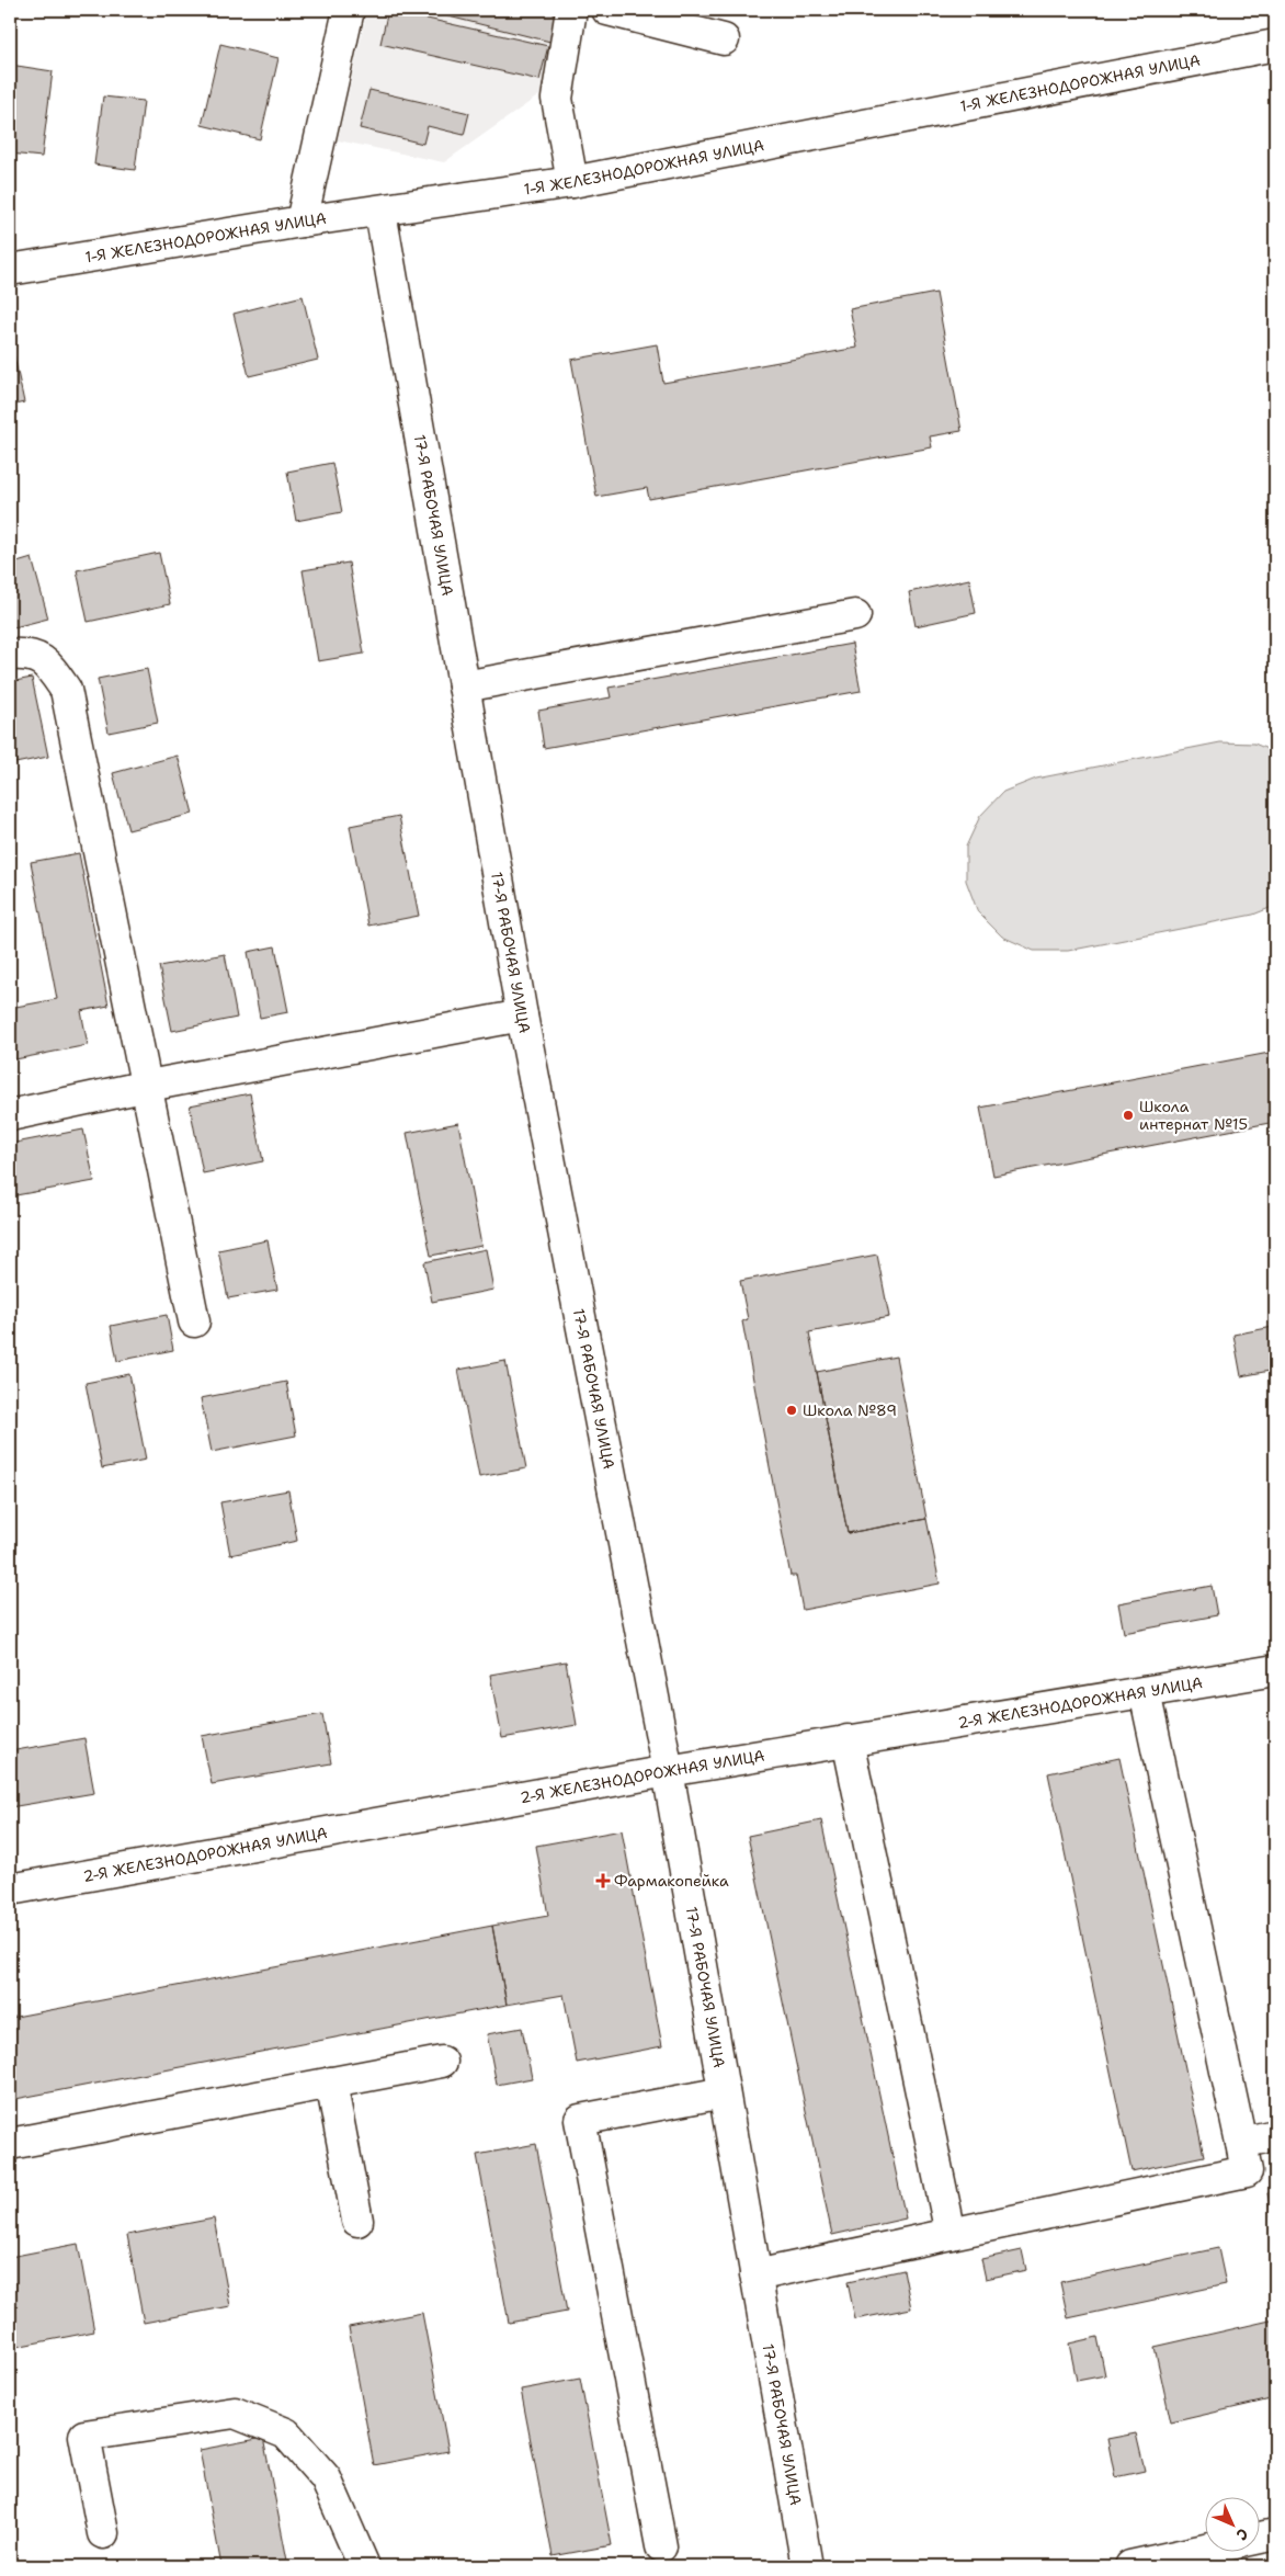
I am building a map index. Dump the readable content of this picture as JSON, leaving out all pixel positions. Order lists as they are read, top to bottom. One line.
{"streets":{"street":["1-Я ЖЕЛЕЗНОДОРОЖНАЯ УЛИЦА","17-Я РАБОЧАЯ УЛИЦА","2-Я ЖЕЛЕЗНОДОРОЖНАЯ УЛИЦА"]},"crossings":[["1-Я ЖЕЛЕЗНОДОРОЖНАЯ УЛИЦА","17-Я РАБОЧАЯ УЛИЦА"],["17-Я РАБОЧАЯ УЛИЦА","2-Я ЖЕЛЕЗНОДОРОЖНАЯ УЛИЦА"]],"places":{"other":["Школа интернат №15","Школа №89"],"health":["Фармакопейка"]},"north":"bottom right"}
